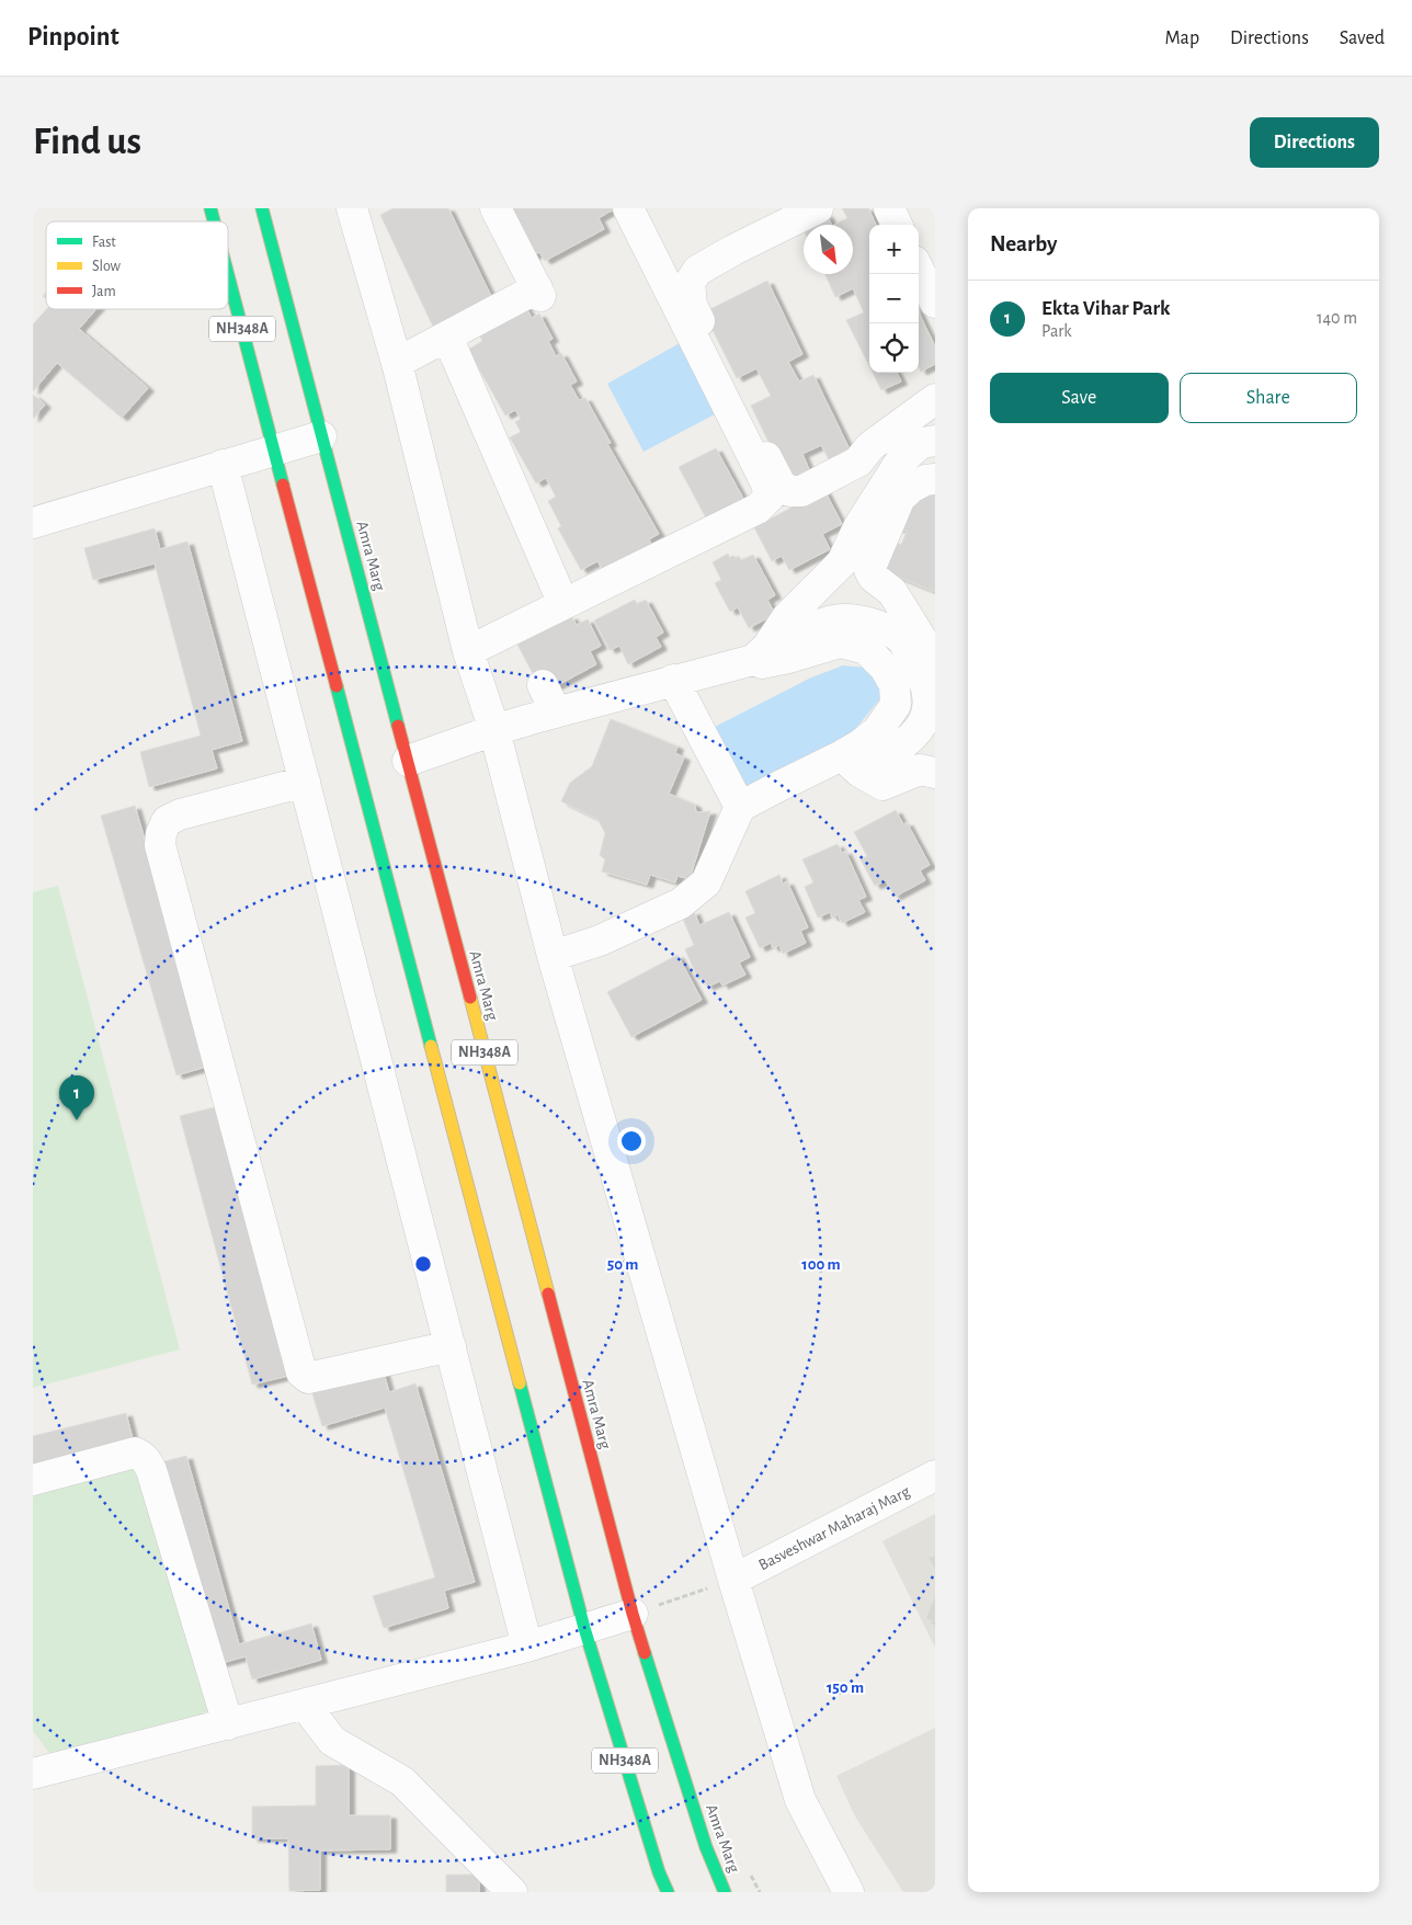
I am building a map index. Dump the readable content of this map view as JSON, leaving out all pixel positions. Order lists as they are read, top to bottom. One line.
{"streets":{"highway":["NH348A","Amra Marg"],"street":["Basveshwar Maharaj Marg"]},"legend":["Fast","Slow","Jam"],"north":"bottom right","page":{"header":"Pinpoint","nav":["Map","Directions","Saved"],"buttons":["Directions",["Save","Share"]],"title":"Find us","heading":"Nearby","map_buttons":["+","−"],"list":[{"mark":"1","name":"Ekta Vihar Park","note":"Park","value":"140 m"}],"pins":"1"},"rings":["50 m","100 m","150 m"]}
